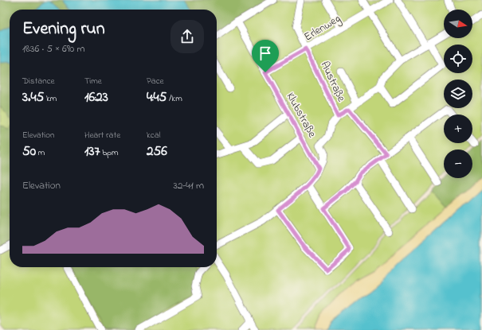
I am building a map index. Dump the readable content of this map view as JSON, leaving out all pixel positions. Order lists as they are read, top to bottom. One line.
{"streets":{"street":["Erlenweg","Austraße","Klubstraße"]},"crossings":[["Erlenweg","Austraße"],["Erlenweg","Klubstraße"],["Austraße","Klubstraße"]],"north":"right","page":{"map_buttons":["+","−"],"heading":["Evening run","18:36 · 5 × 690 m"],"stats":[["Distance","3.45 km"],["Time","16:23"],["Pace","4:45 /km"],["Elevation","50 m"],["Heart rate","137 bpm"],["kcal","256"]],"chart":["Elevation","32–41 m"]}}
